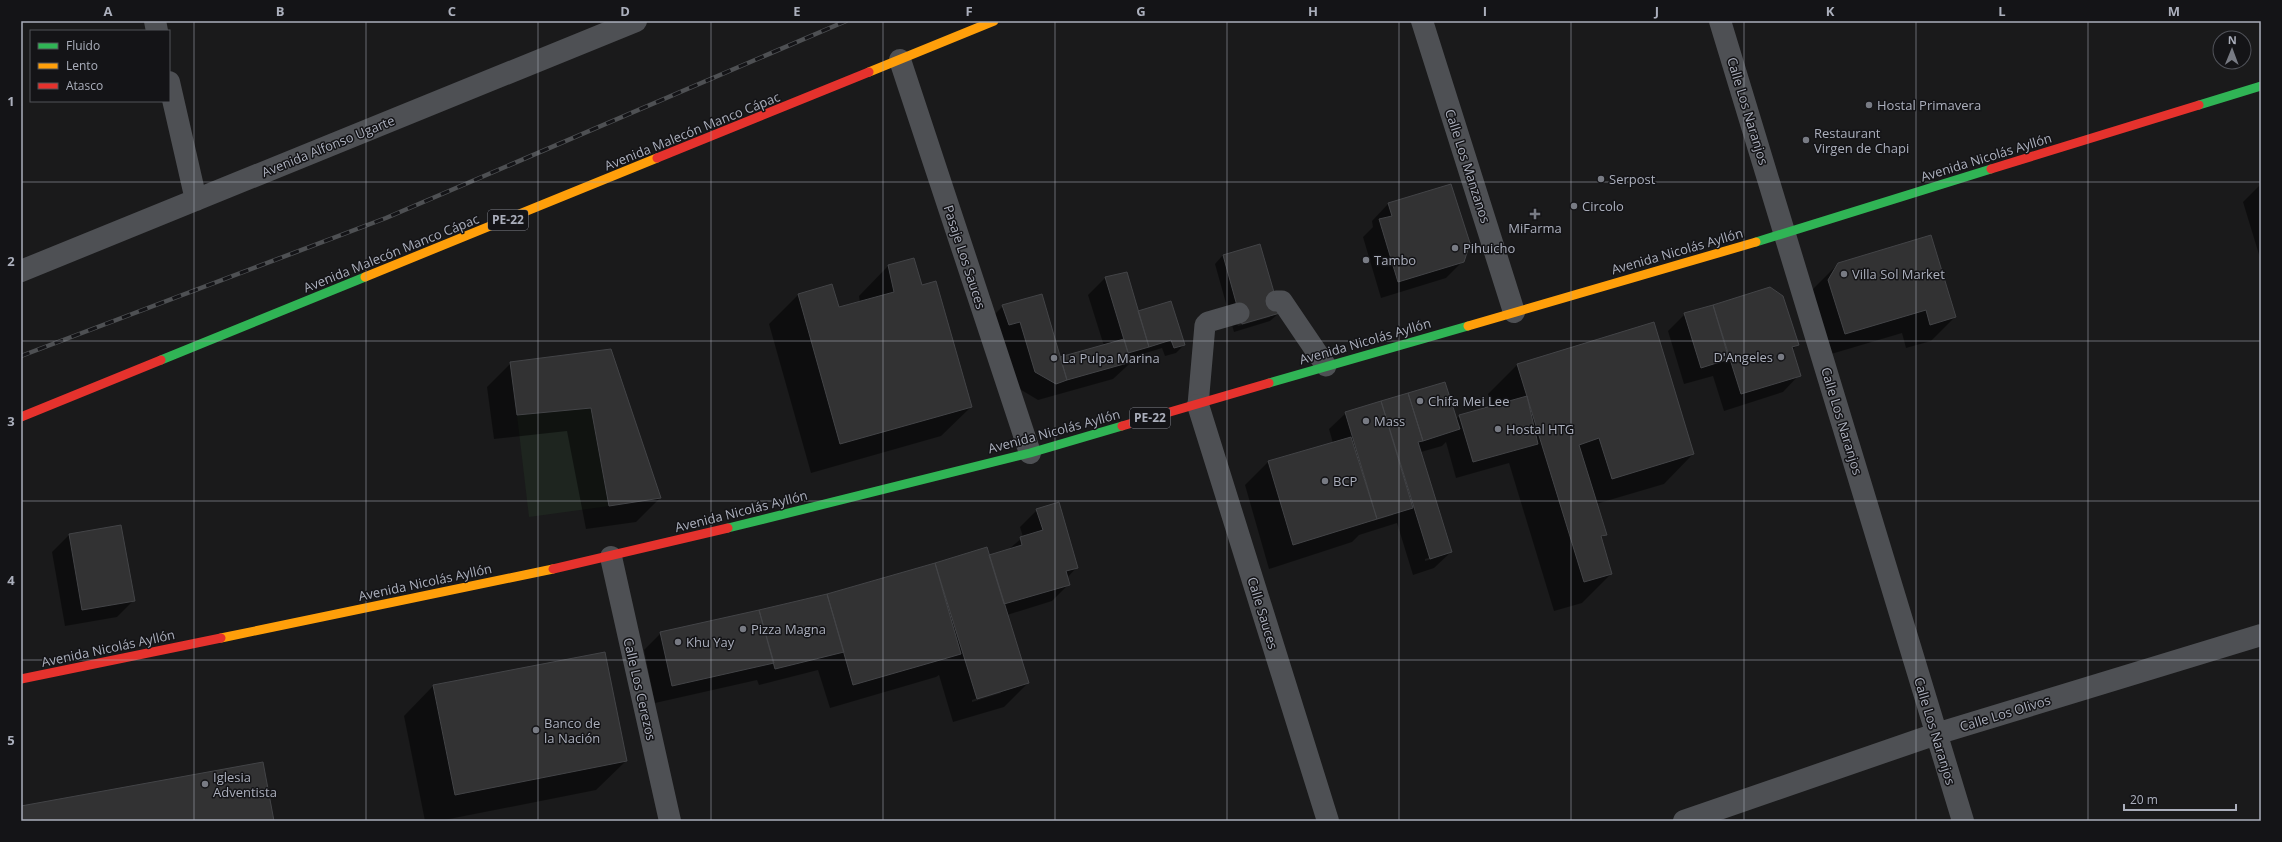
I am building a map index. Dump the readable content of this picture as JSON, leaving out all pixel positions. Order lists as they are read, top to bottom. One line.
{"streets":{"highway":["Avenida Malecón Manco Cápac","Avenida Nicolás Ayllón","PE-22"],"street":["Calle Los Naranjos","Avenida Alfonso Ugarte","Calle Los Manzanos","Pasaje Los Sauces","Calle Sauces","Calle Los Cerezos","Calle Los Olivos"]},"crossings":[["Calle Los Naranjos","Avenida Nicolás Ayllón"],["Calle Los Naranjos","Calle Los Olivos"],["Avenida Malecón Manco Cápac","Pasaje Los Sauces"],["Avenida Nicolás Ayllón","Calle Los Manzanos"],["Avenida Nicolás Ayllón","Pasaje Los Sauces"],["Avenida Nicolás Ayllón","Calle Sauces"],["Avenida Nicolás Ayllón","Calle Los Cerezos"]],"places":{"other":["Hostal Primavera","Restaurant Virgen de Chapi","Serpost","Circolo","Pihuicho","Tambo","Villa Sol Market","D'Angeles","La Pulpa Marina","Chifa Mei Lee","Mass","Hostal HTG","BCP","Pizza Magna","Khu Yay","Banco de la Nación","Iglesia Adventista"],"health":["MiFarma"]},"legend":["Fluido","Lento","Atasco"],"scale_bar":"20 m","north":"top","grid":{"columns":["A","B","C","D","E","F","G","H","I","J","K","L","M"],"rows":["1","2","3","4","5"]}}
